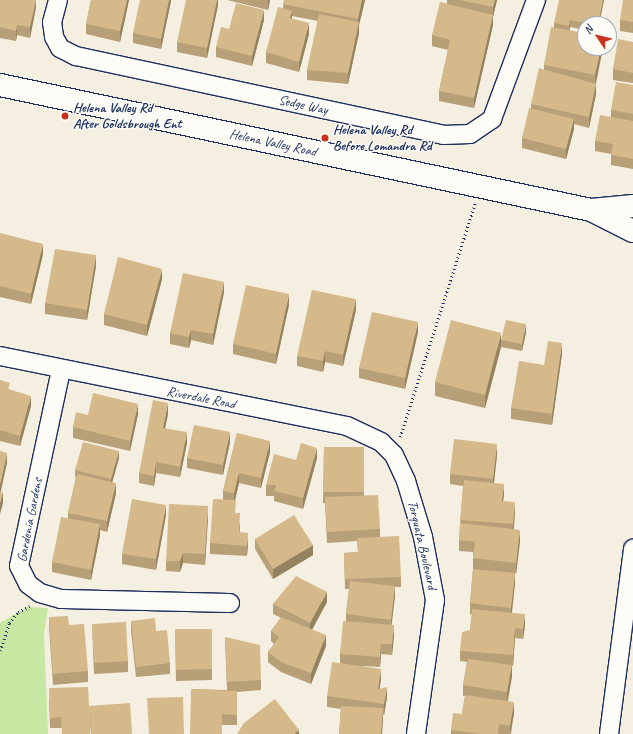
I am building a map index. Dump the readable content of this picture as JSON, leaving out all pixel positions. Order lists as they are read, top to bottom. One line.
{"streets":{"street":["Sedge Way","Helena Valley Road","Riverdale Road","Gardenia Gardens","Torquata Boulevard"]},"crossings":[["Riverdale Road","Gardenia Gardens"],["Riverdale Road","Torquata Boulevard"]],"places":["Helena Valley Rd After Goldsbrough Ent","Helena Valley Rd Before Lomandra Rd"],"north":"top left"}
